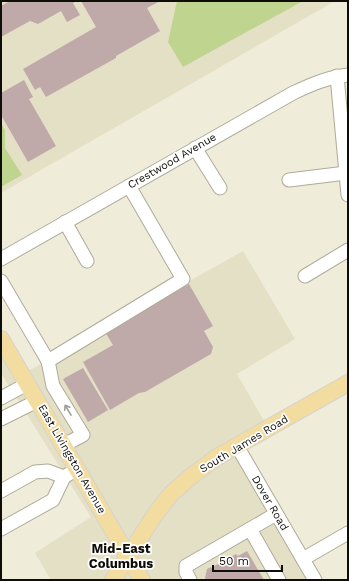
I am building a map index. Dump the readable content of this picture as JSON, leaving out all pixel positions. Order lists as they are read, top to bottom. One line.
{"streets":{"main road":["South James Road","East Livingston Avenue"],"street":["Crestwood Avenue","Dover Road"]},"crossings":[["South James Road","East Livingston Avenue"],["South James Road","Dover Road"]],"districts":["Mid-East Columbus"],"scale_bar":"50 m"}
